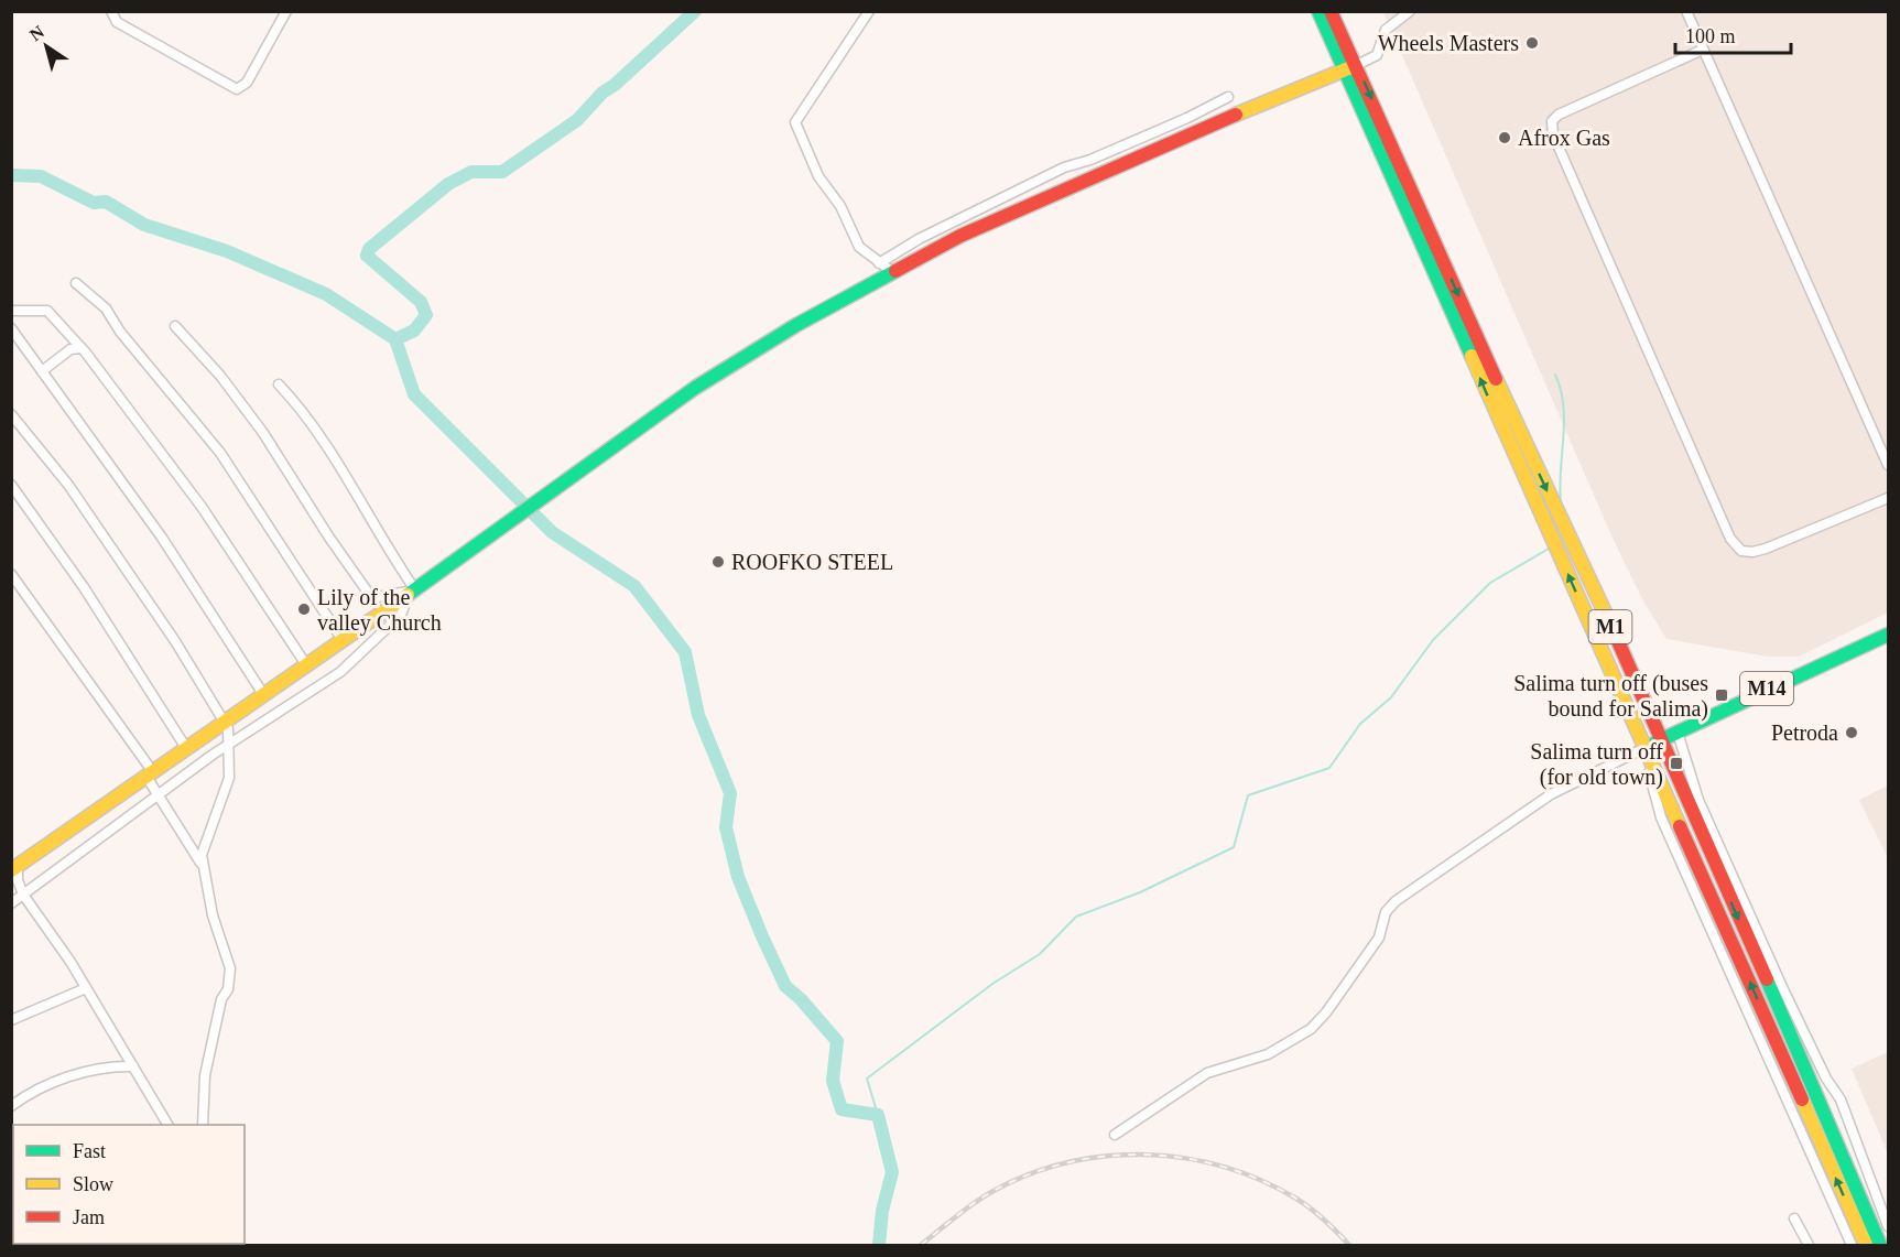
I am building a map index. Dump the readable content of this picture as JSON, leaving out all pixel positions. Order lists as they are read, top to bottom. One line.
{"streets":{"main road":["M1","M14"]},"crossings":[["M1","M14"]],"places":{"other":["Wheels Masters","Afrox Gas","ROOFKO STEEL","Lily of the valley Church","Petroda"],"transit":["Salima turn off (buses bound for Salima)","Salima turn off (for old town)"]},"legend":["Fast","Slow","Jam"],"scale_bar":"100 m","north":"top left"}
